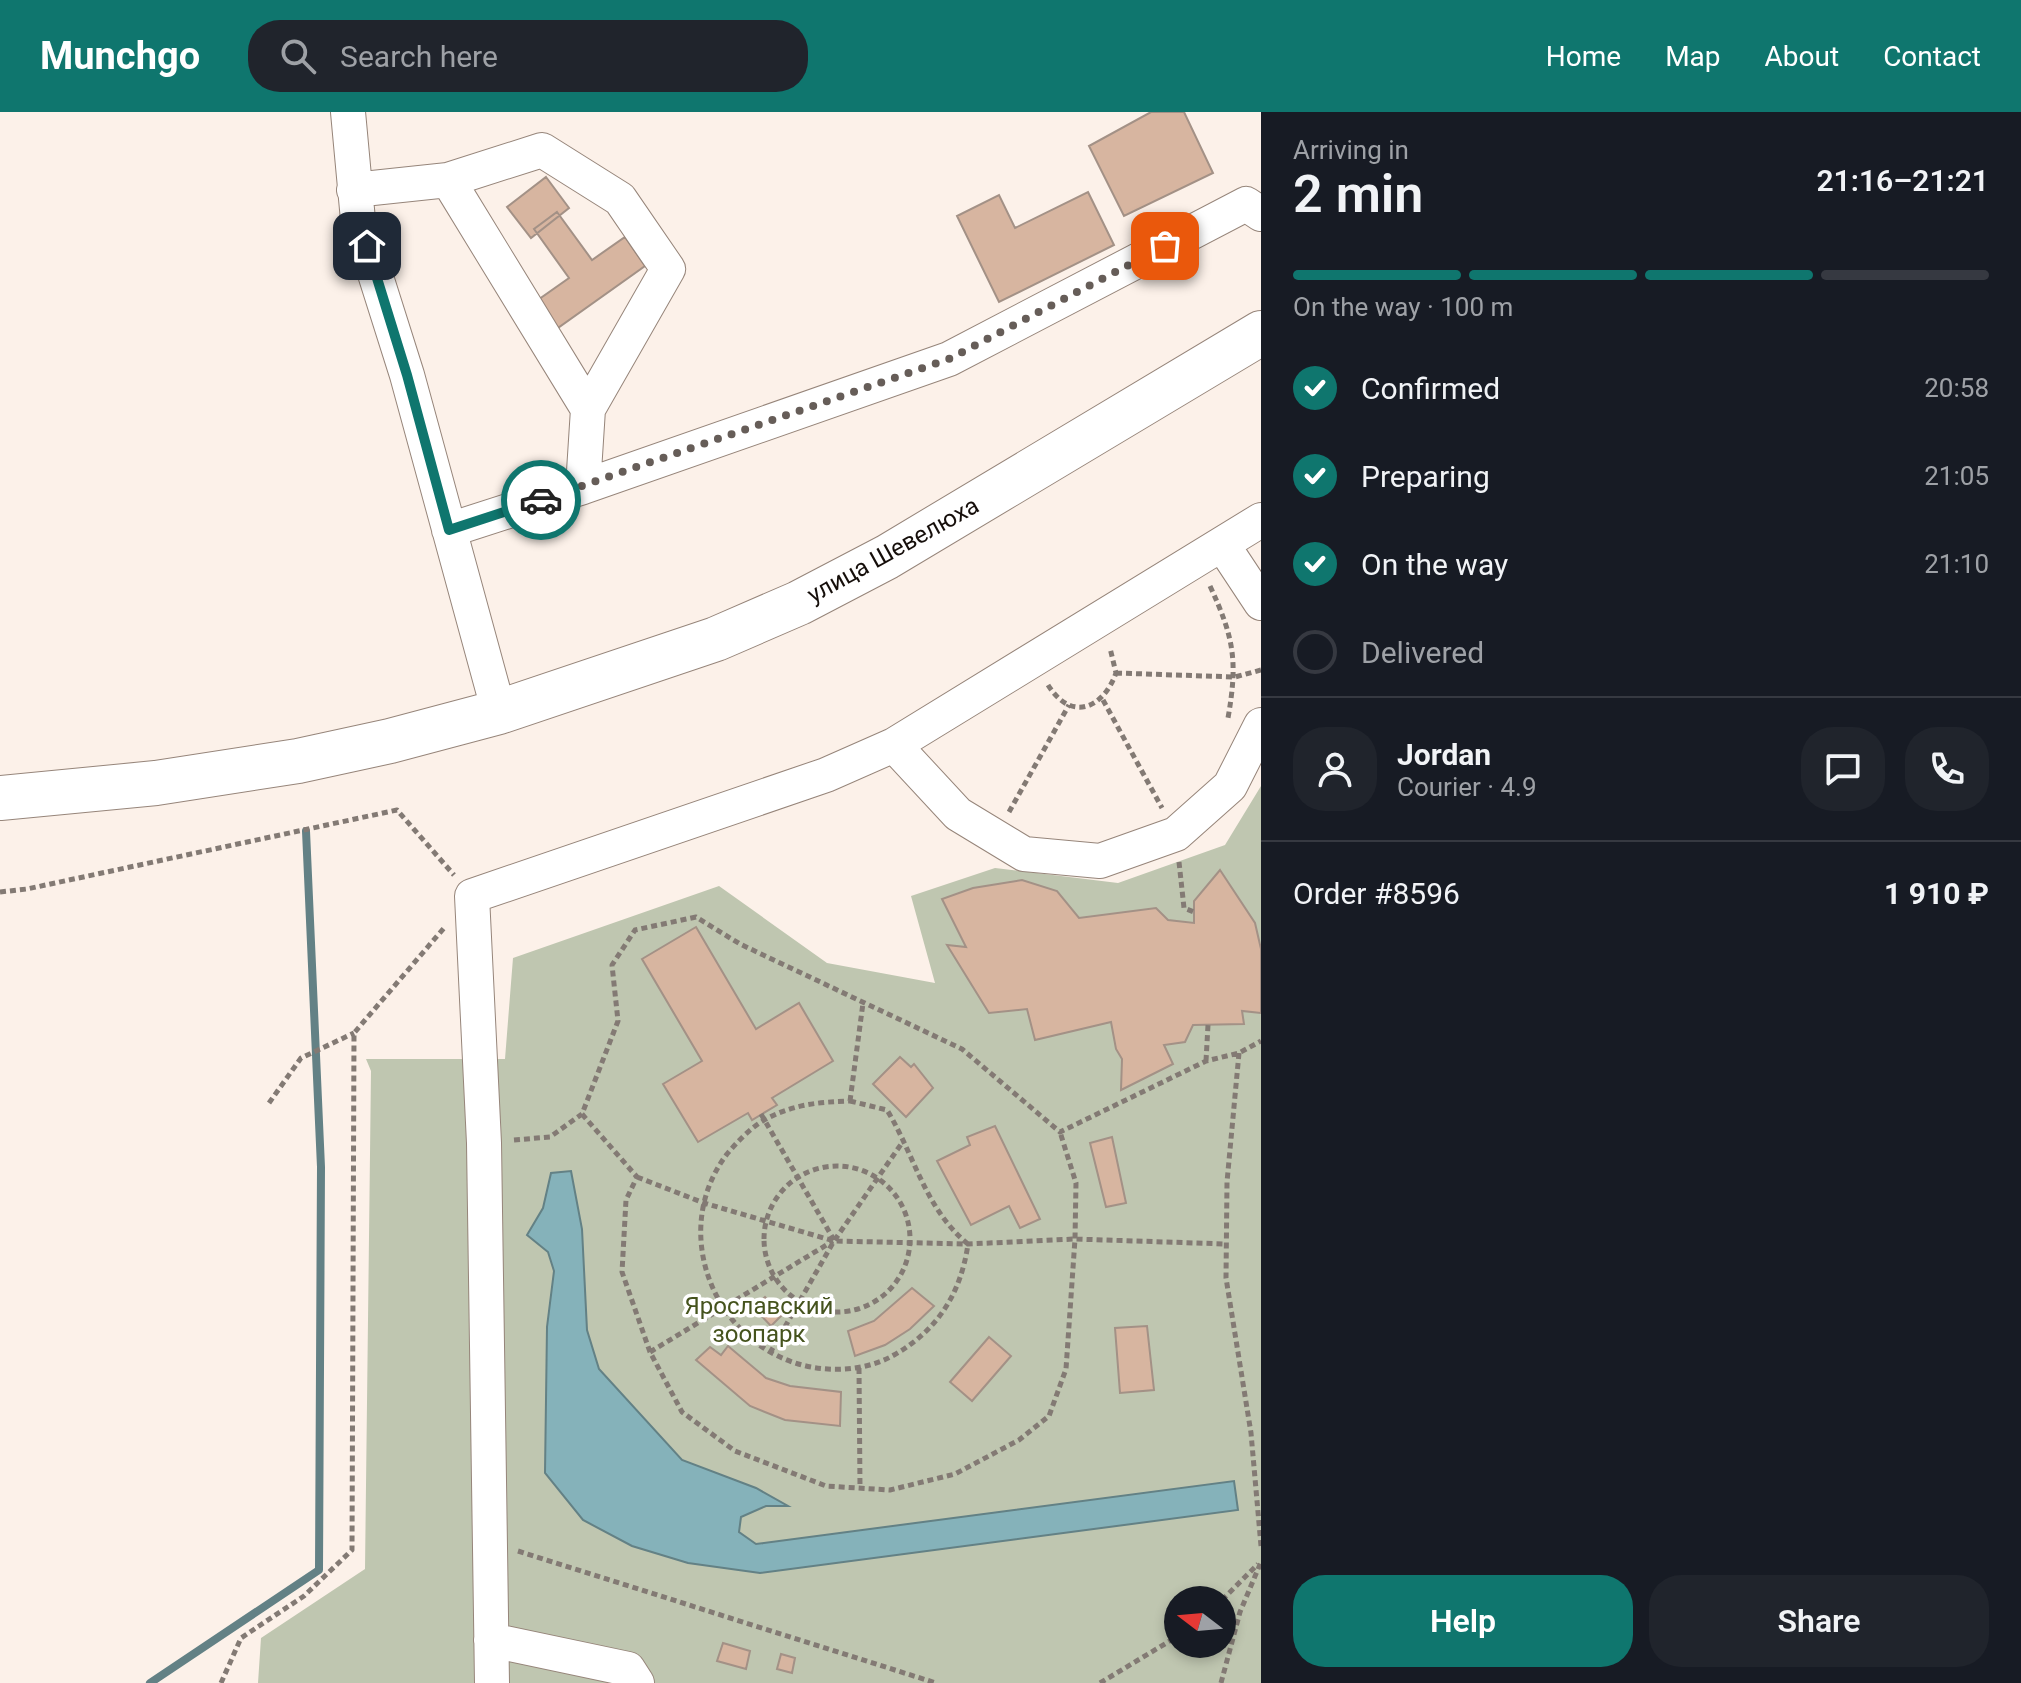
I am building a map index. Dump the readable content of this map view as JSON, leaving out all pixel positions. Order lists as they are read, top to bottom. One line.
{"streets":{"main road":["улица Шевелюха"]},"parks":["Ярославский зоопарк"],"north":"left","page":{"header":"Munchgo","search":"Search here","nav":["Home","Map","About","Contact"],"heading":["2 min","Arriving in","21:16–21:21"],"panel":["Jordan","Courier · 4.9","Order #8596","1 910 ₽"],"bar":"On the way · 100 m","list":[["Confirmed","20:58"],["Preparing","21:05"],["On the way","21:10"],"Delivered"],"buttons":["Help","Share"]}}
